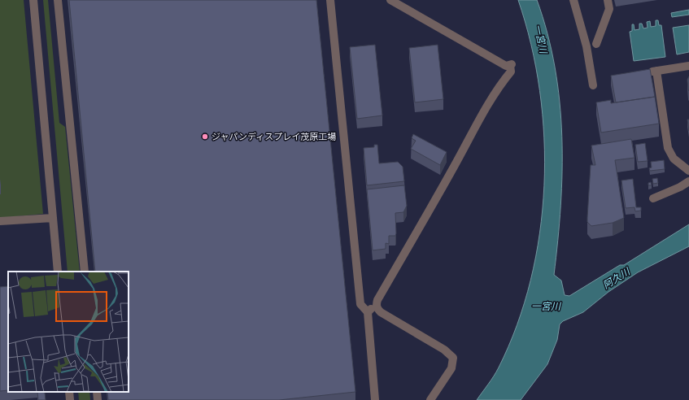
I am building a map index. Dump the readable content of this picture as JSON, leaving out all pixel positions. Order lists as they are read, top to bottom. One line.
{"water":["一宮川","阿久川"],"places":["ジャパンディスプレイ茂原工場"]}
